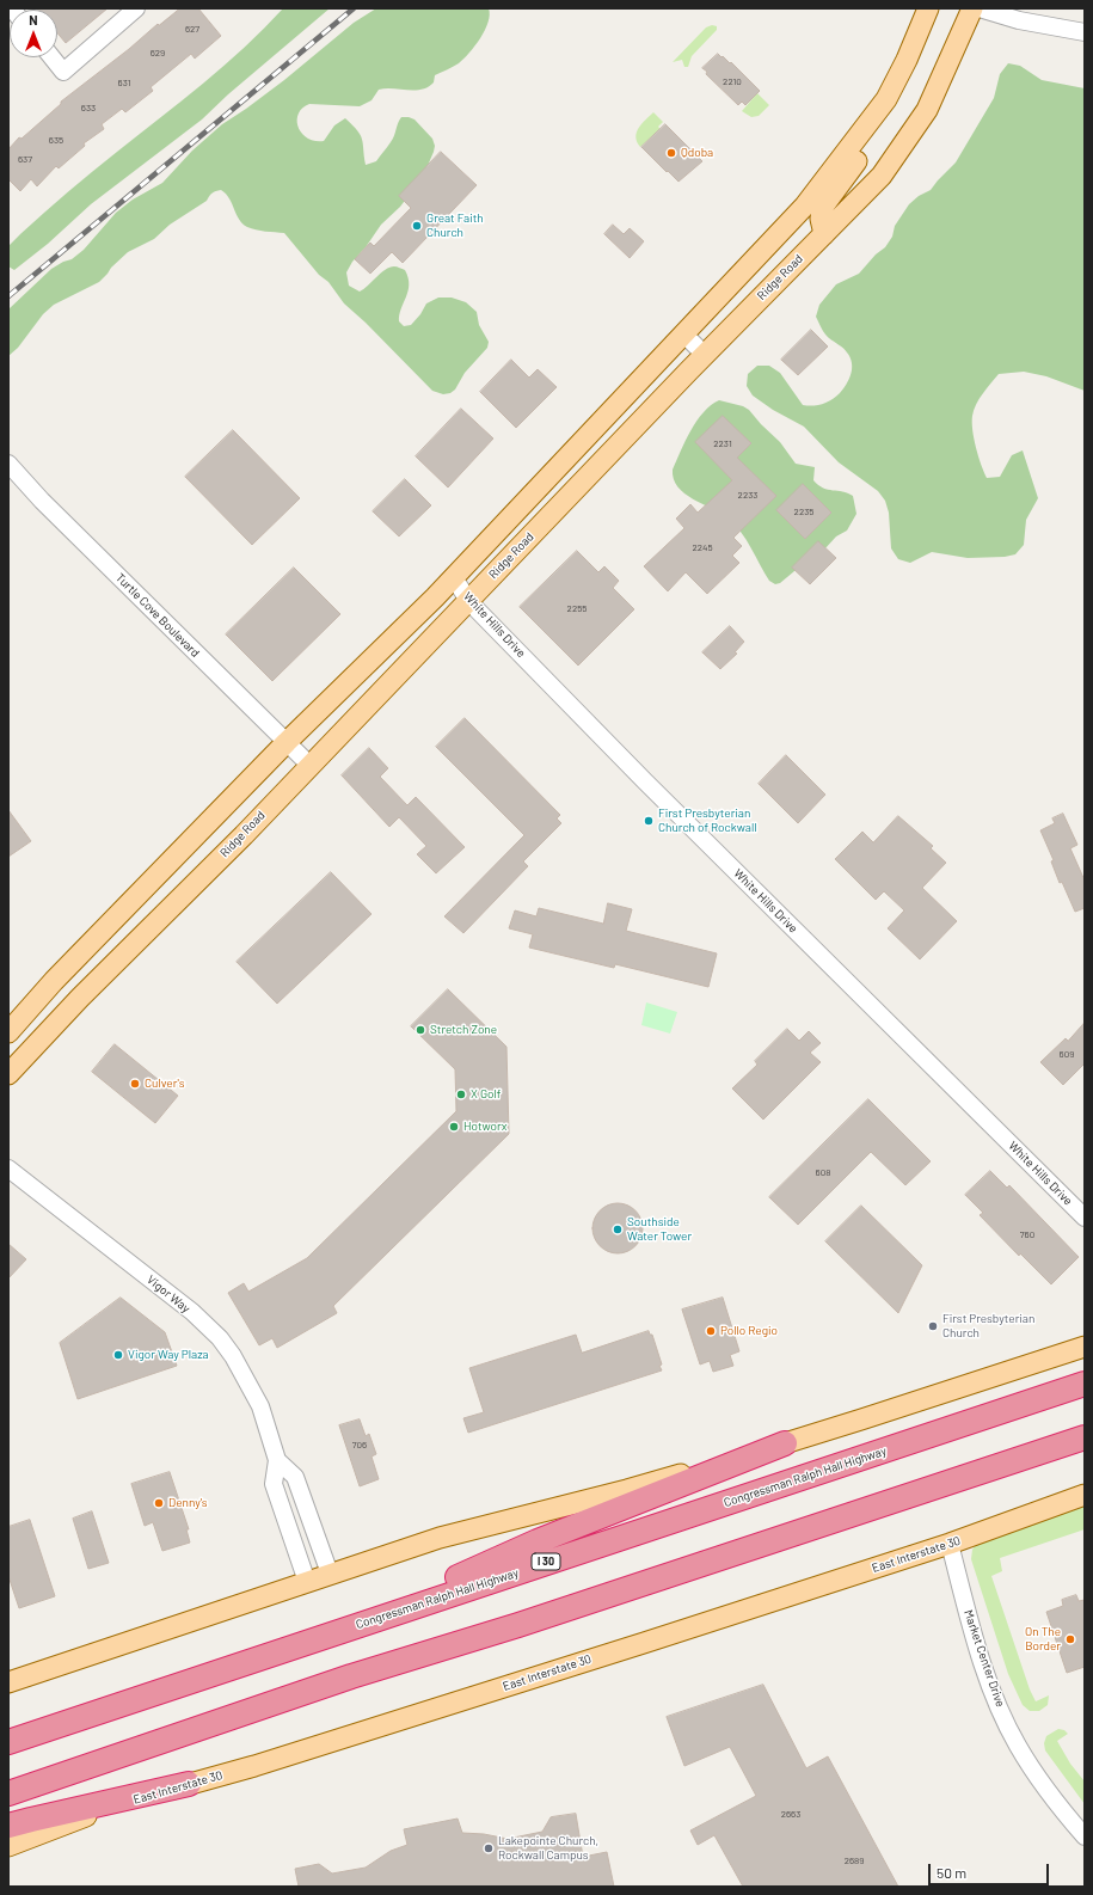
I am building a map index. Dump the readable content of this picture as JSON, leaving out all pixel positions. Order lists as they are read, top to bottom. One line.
{"streets":{"highway":["Congressman Ralph Hall Highway","I 30"],"main road":["Ridge Road","East Interstate 30"],"street":["Turtle Cove Boulevard","White Hills Drive","Vigor Way","Market Center Drive"]},"crossings":[["Ridge Road","Turtle Cove Boulevard"],["Ridge Road","White Hills Drive"],["East Interstate 30","Market Center Drive"]],"places":["Qdoba","Great Faith Church","First Presbyterian Church of Rockwall","Stretch Zone","Culver's","X Golf","Hotworx","Southside Water Tower","First Presbyterian Church","Pollo Regio","Vigor Way Plaza","Denny's","On The Border","Lakepointe Church, Rockwall Campus"],"house_numbers":["627","629","2210","631","633","635","637","2231","2233","2235","2245","2255","609","608","760","706","2663","2689"],"scale_bar":"50 m","north":"top"}
